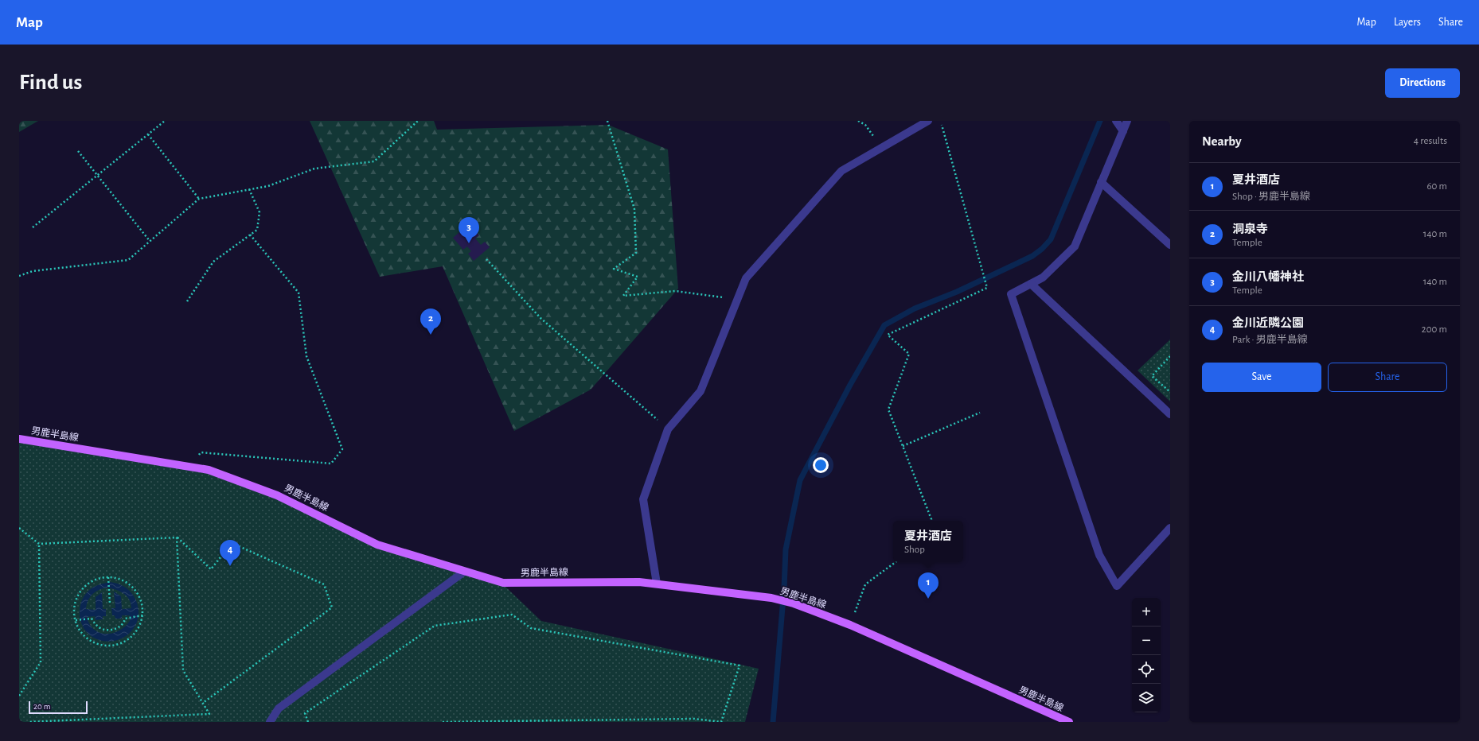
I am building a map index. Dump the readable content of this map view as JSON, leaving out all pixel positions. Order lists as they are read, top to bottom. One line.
{"streets":{"main road":["男鹿半島線"]},"scale_bar":"20 m","page":{"header":"Map","nav":["Map","Layers","Share"],"buttons":["Directions",["Save","Share"]],"title":"Find us","heading":["Nearby","4 results"],"list":[{"mark":"1","name":"夏井酒店","note":"Shop · 男鹿半島線","value":"60 m"},{"mark":"2","name":"洞泉寺","note":"Temple","value":"140 m"},{"mark":"3","name":"金川八幡神社","note":"Temple","value":"140 m"},{"mark":"4","name":"金川近隣公園","note":"Park · 男鹿半島線","value":"200 m"}],"pins":["3","2","4","1"],"popup":["夏井酒店","Shop"],"map_buttons":["+","−"],"scale":"20 m"}}
